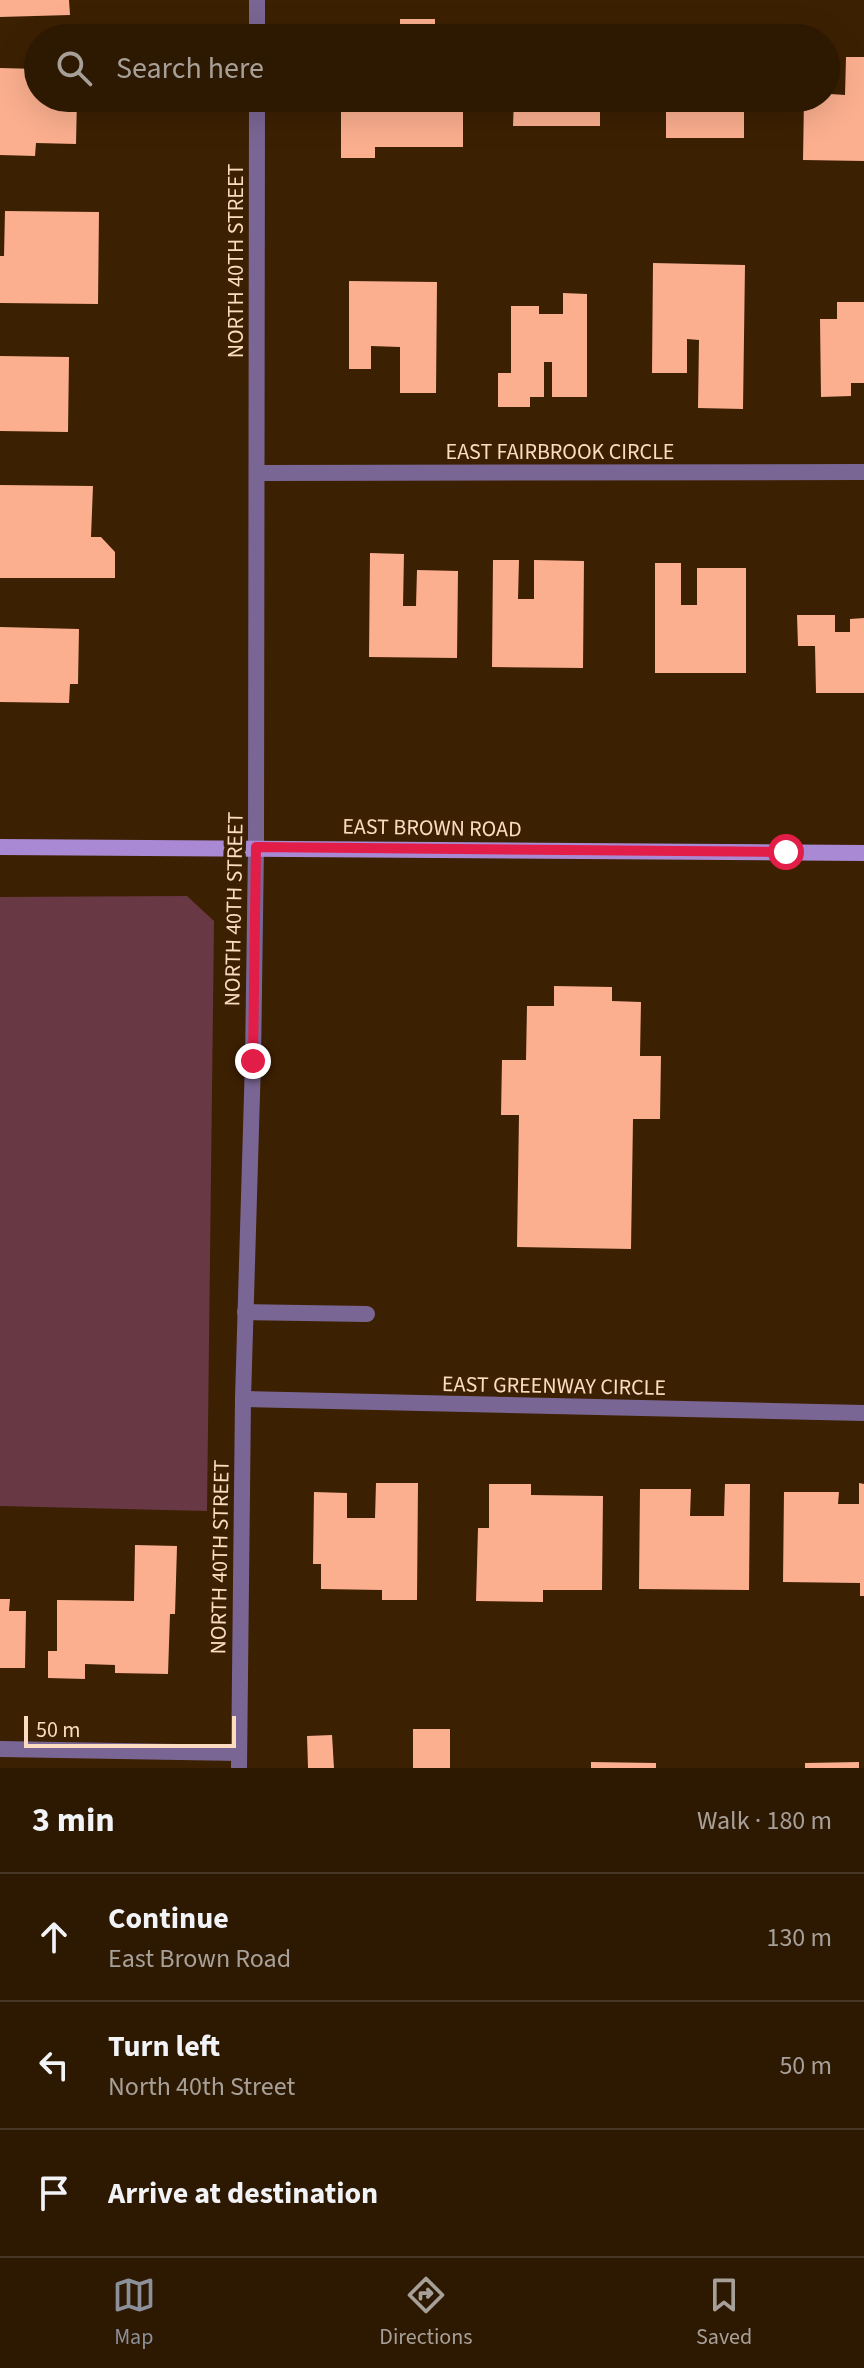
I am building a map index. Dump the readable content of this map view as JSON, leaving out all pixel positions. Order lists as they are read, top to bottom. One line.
{"streets":{"main road":["EAST BROWN ROAD"],"street":["NORTH 40TH STREET","EAST FAIRBROOK CIRCLE","EAST GREENWAY CIRCLE"]},"crossings":[["NORTH 40TH STREET","EAST FAIRBROOK CIRCLE"],["NORTH 40TH STREET","EAST BROWN ROAD"],["NORTH 40TH STREET","EAST GREENWAY CIRCLE"]],"scale_bar":"50 m","page":{"search":"Search here","scale":"50 m","heading":["3 min","Walk · 180 m"],"list":[["Continue","East Brown Road","130 m"],["Turn left","North 40th Street","50 m"],"Arrive at destination"],"nav":["Map","Directions","Saved"]}}
